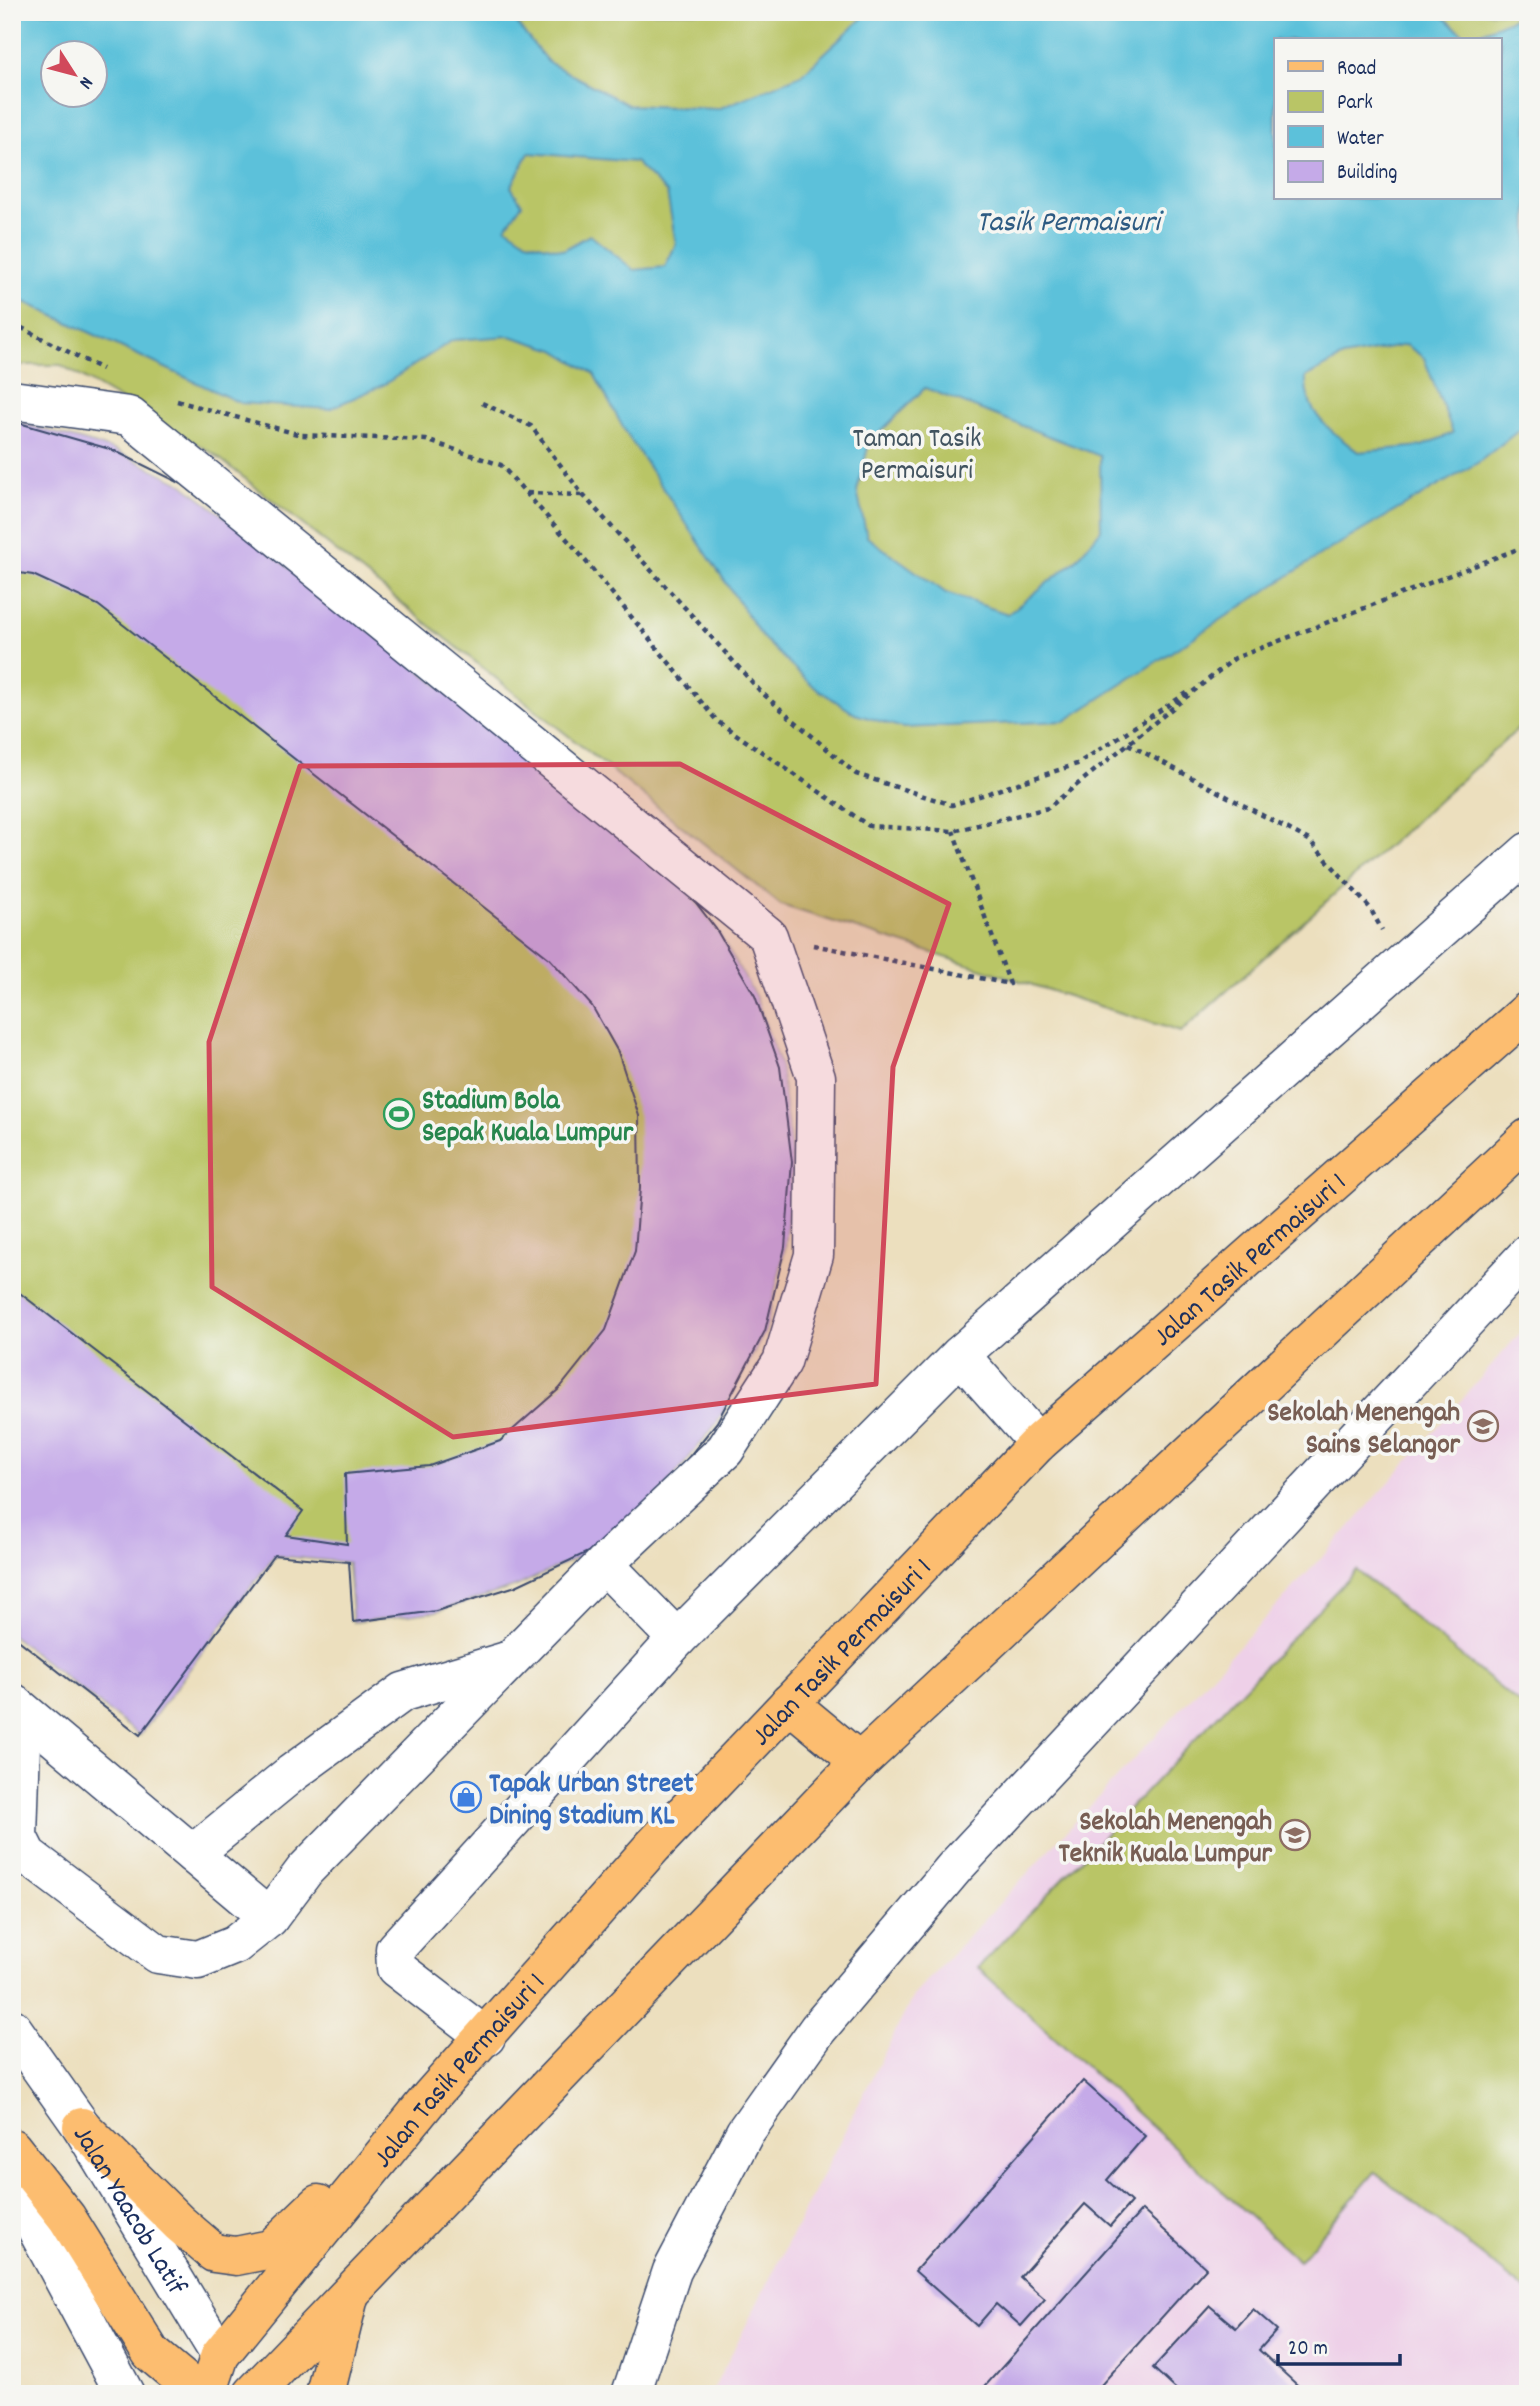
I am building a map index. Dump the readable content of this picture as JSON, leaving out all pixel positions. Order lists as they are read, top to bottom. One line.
{"streets":{"main road":["Jalan Tasik Permaisuri 1","Jalan Yaacob Latif"]},"crossings":[["Jalan Tasik Permaisuri 1","Jalan Yaacob Latif"]],"water":["Tasik Permaisuri"],"parks":["Taman Tasik Permaisuri"],"places":{"sports":["Stadium Bola Sepak Kuala Lumpur"],"school or university":["Sekolah Menengah Sains Selangor","Sekolah Menengah Teknik Kuala Lumpur"],"shop":["Tapak Urban Street Dining Stadium KL"]},"legend":["Road","Park","Water","Building"],"scale_bar":"20 m","north":"bottom right"}
